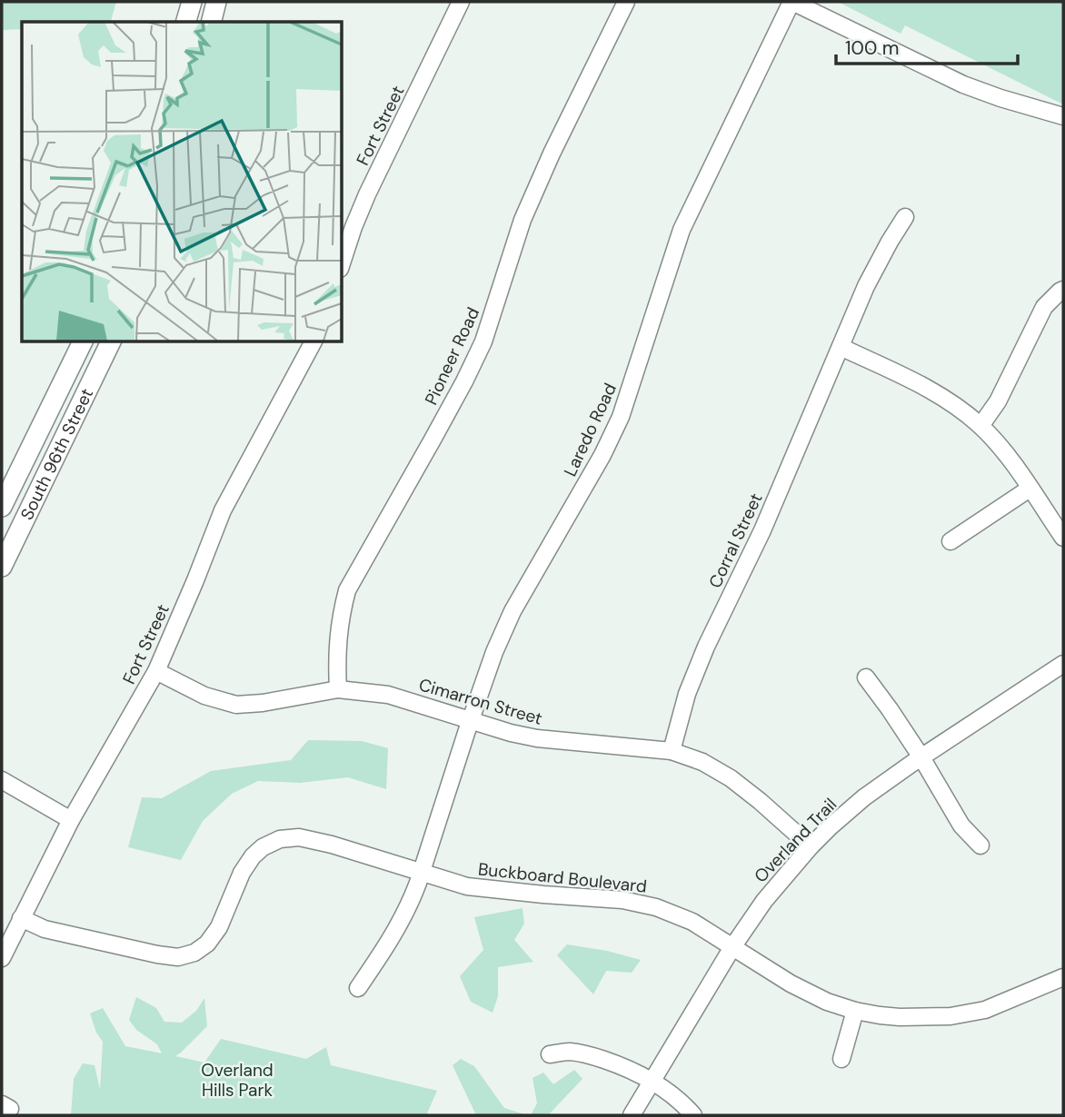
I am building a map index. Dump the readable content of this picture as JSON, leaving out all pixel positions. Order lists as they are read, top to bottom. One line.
{"streets":{"main road":["South 96th Street"],"street":["Fort Street","Pioneer Road","Laredo Road","Corral Street","Cimarron Street","Overland Trail","Buckboard Boulevard"]},"crossings":[["Fort Street","Cimarron Street"],["Fort Street","Buckboard Boulevard"],["Pioneer Road","Cimarron Street"],["Laredo Road","Cimarron Street"],["Laredo Road","Buckboard Boulevard"],["Corral Street","Cimarron Street"],["Cimarron Street","Overland Trail"],["Overland Trail","Buckboard Boulevard"]],"parks":["Overland Hills Park"],"scale_bar":"100 m"}
